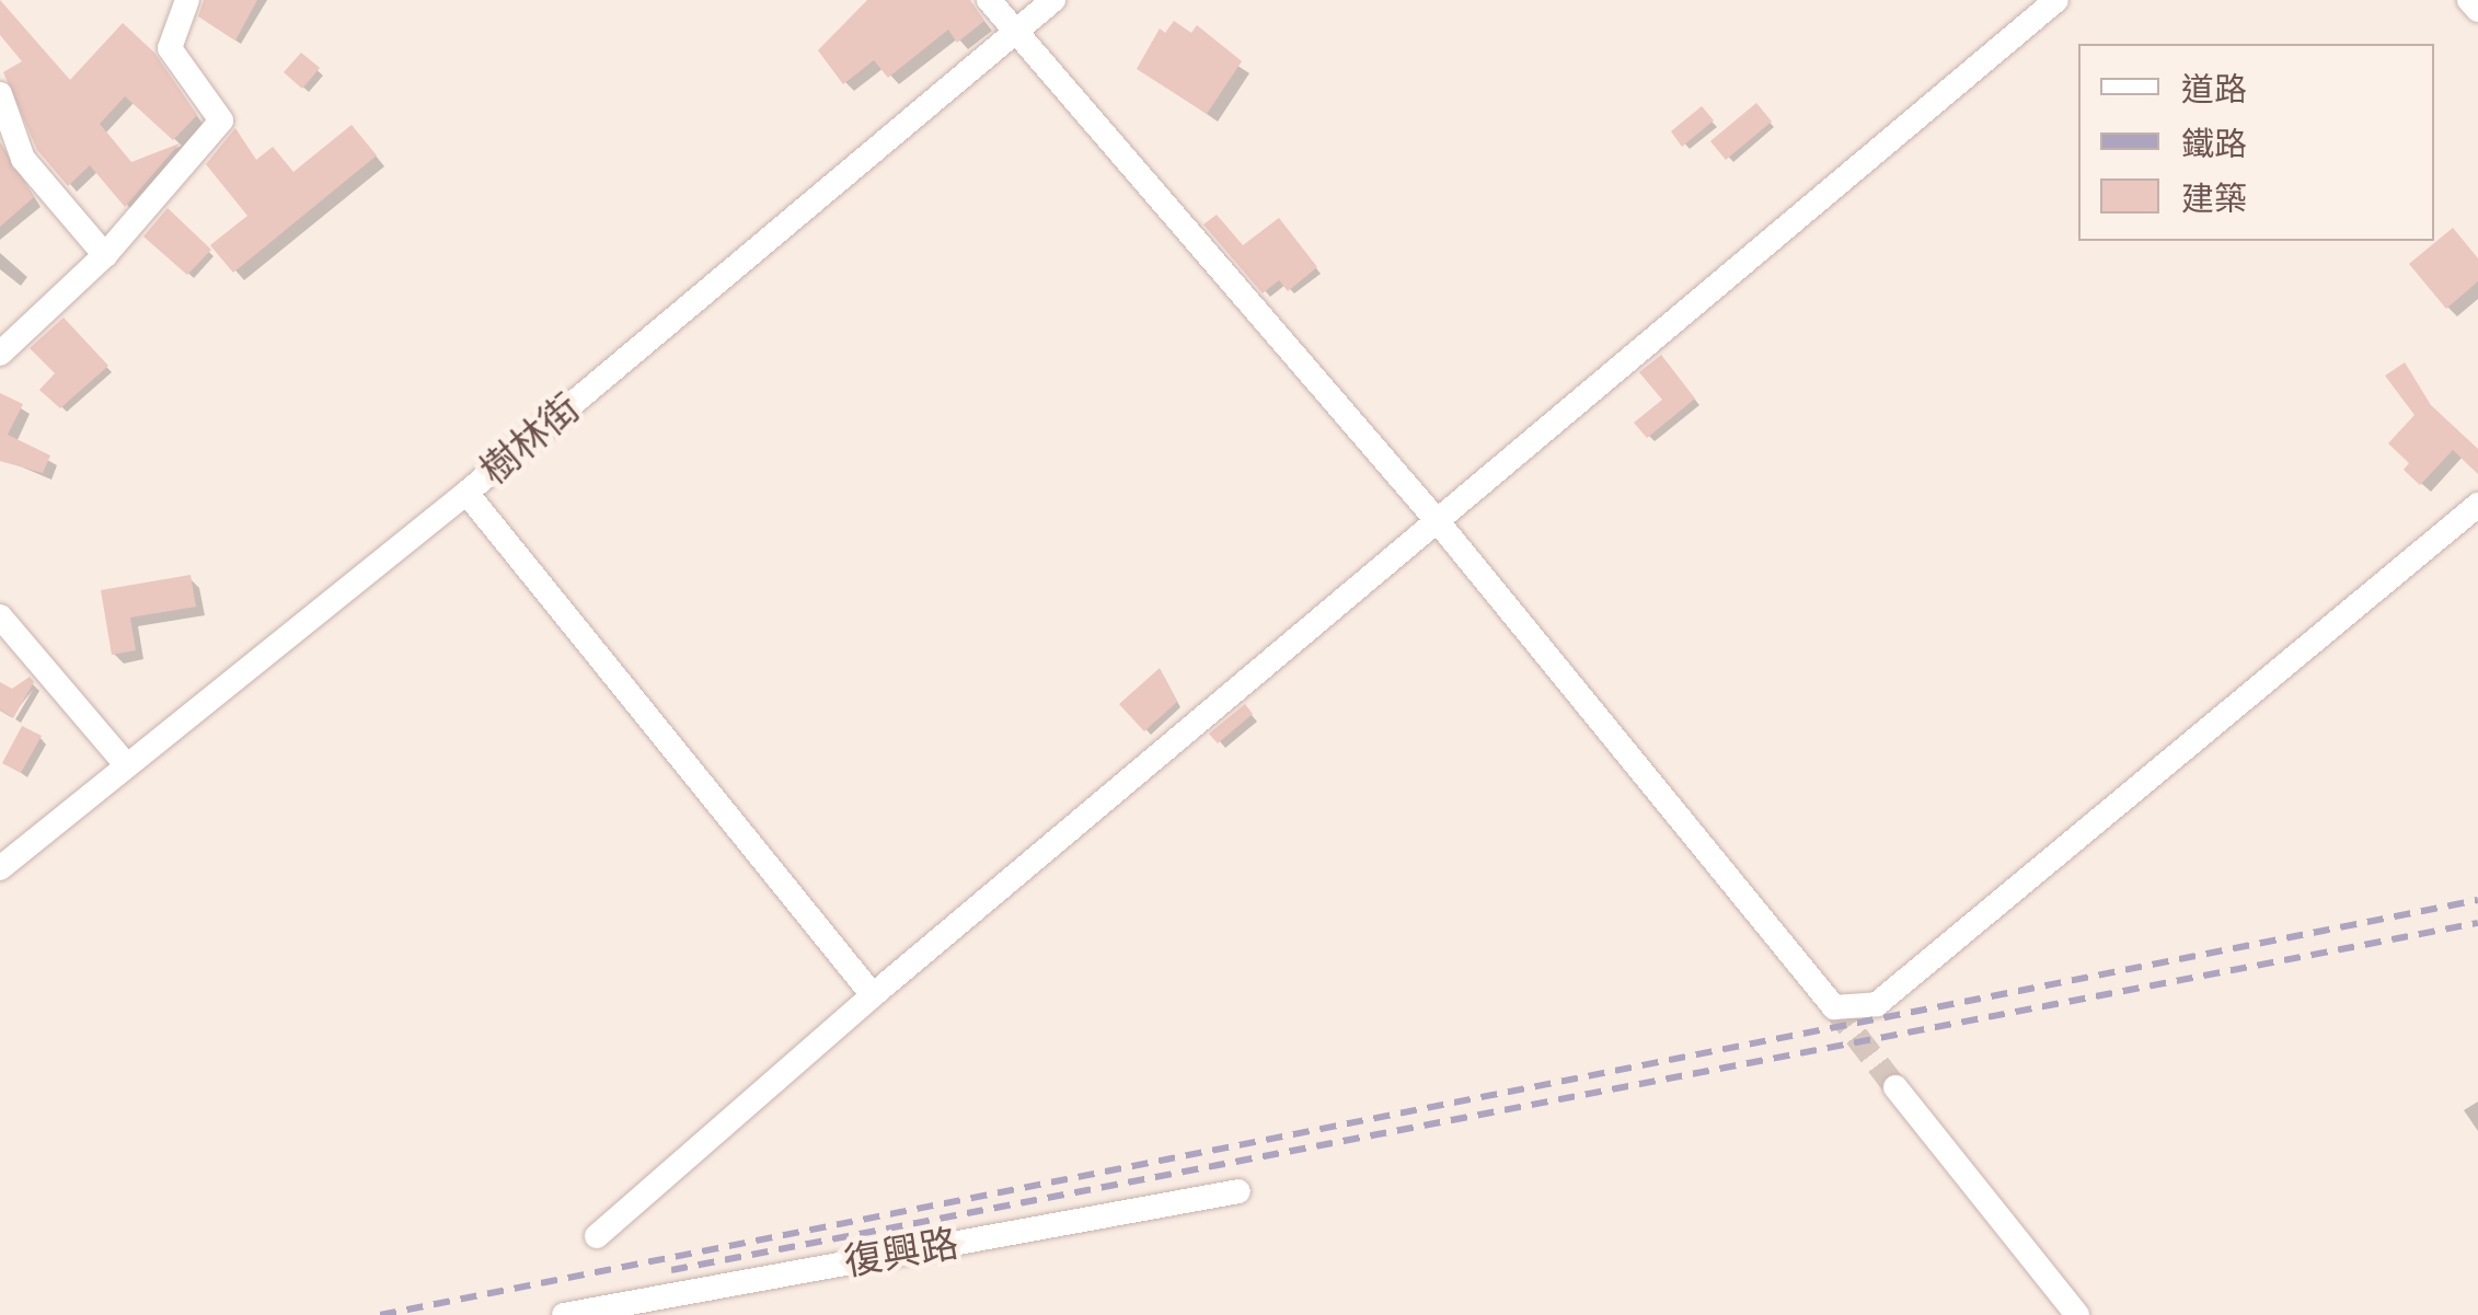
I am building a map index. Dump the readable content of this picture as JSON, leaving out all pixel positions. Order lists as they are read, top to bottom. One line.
{"streets":{"street":["樹林街","復興路"]},"legend":["道路","鐵路","建築"]}
